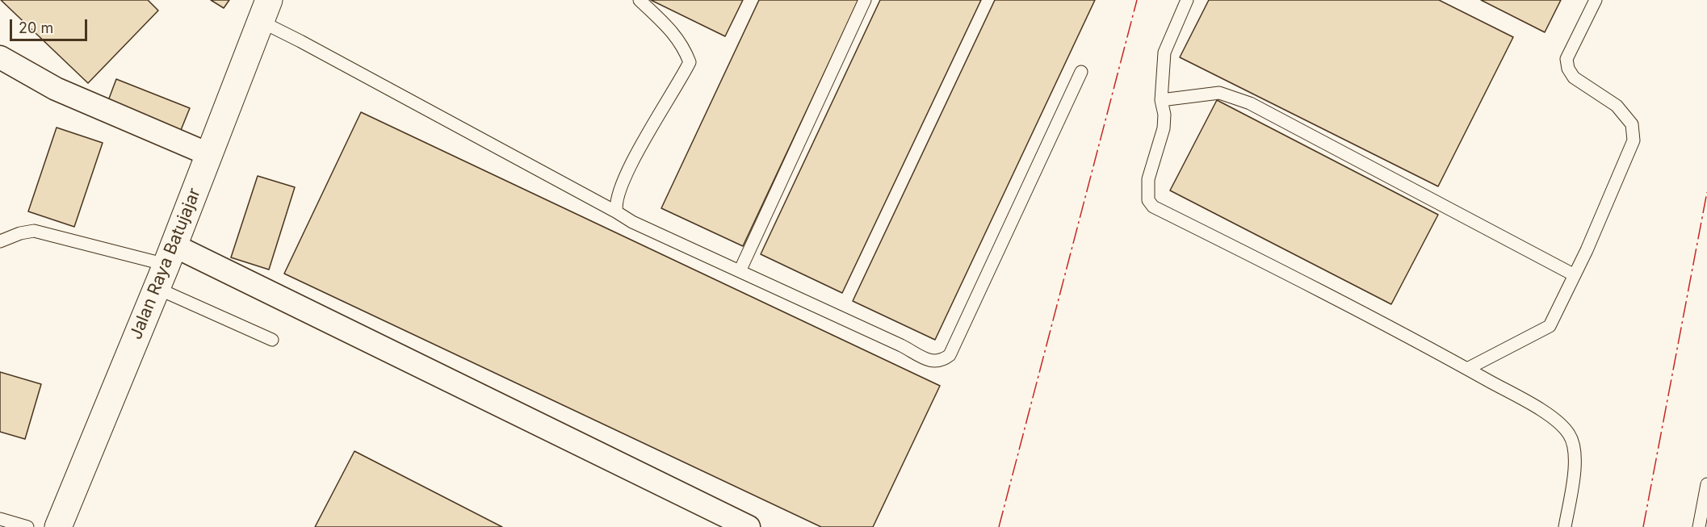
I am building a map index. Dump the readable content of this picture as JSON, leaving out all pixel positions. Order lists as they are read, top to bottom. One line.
{"streets":{"highway":["Jalan Raya Batujajar"]},"scale_bar":"20 m"}
